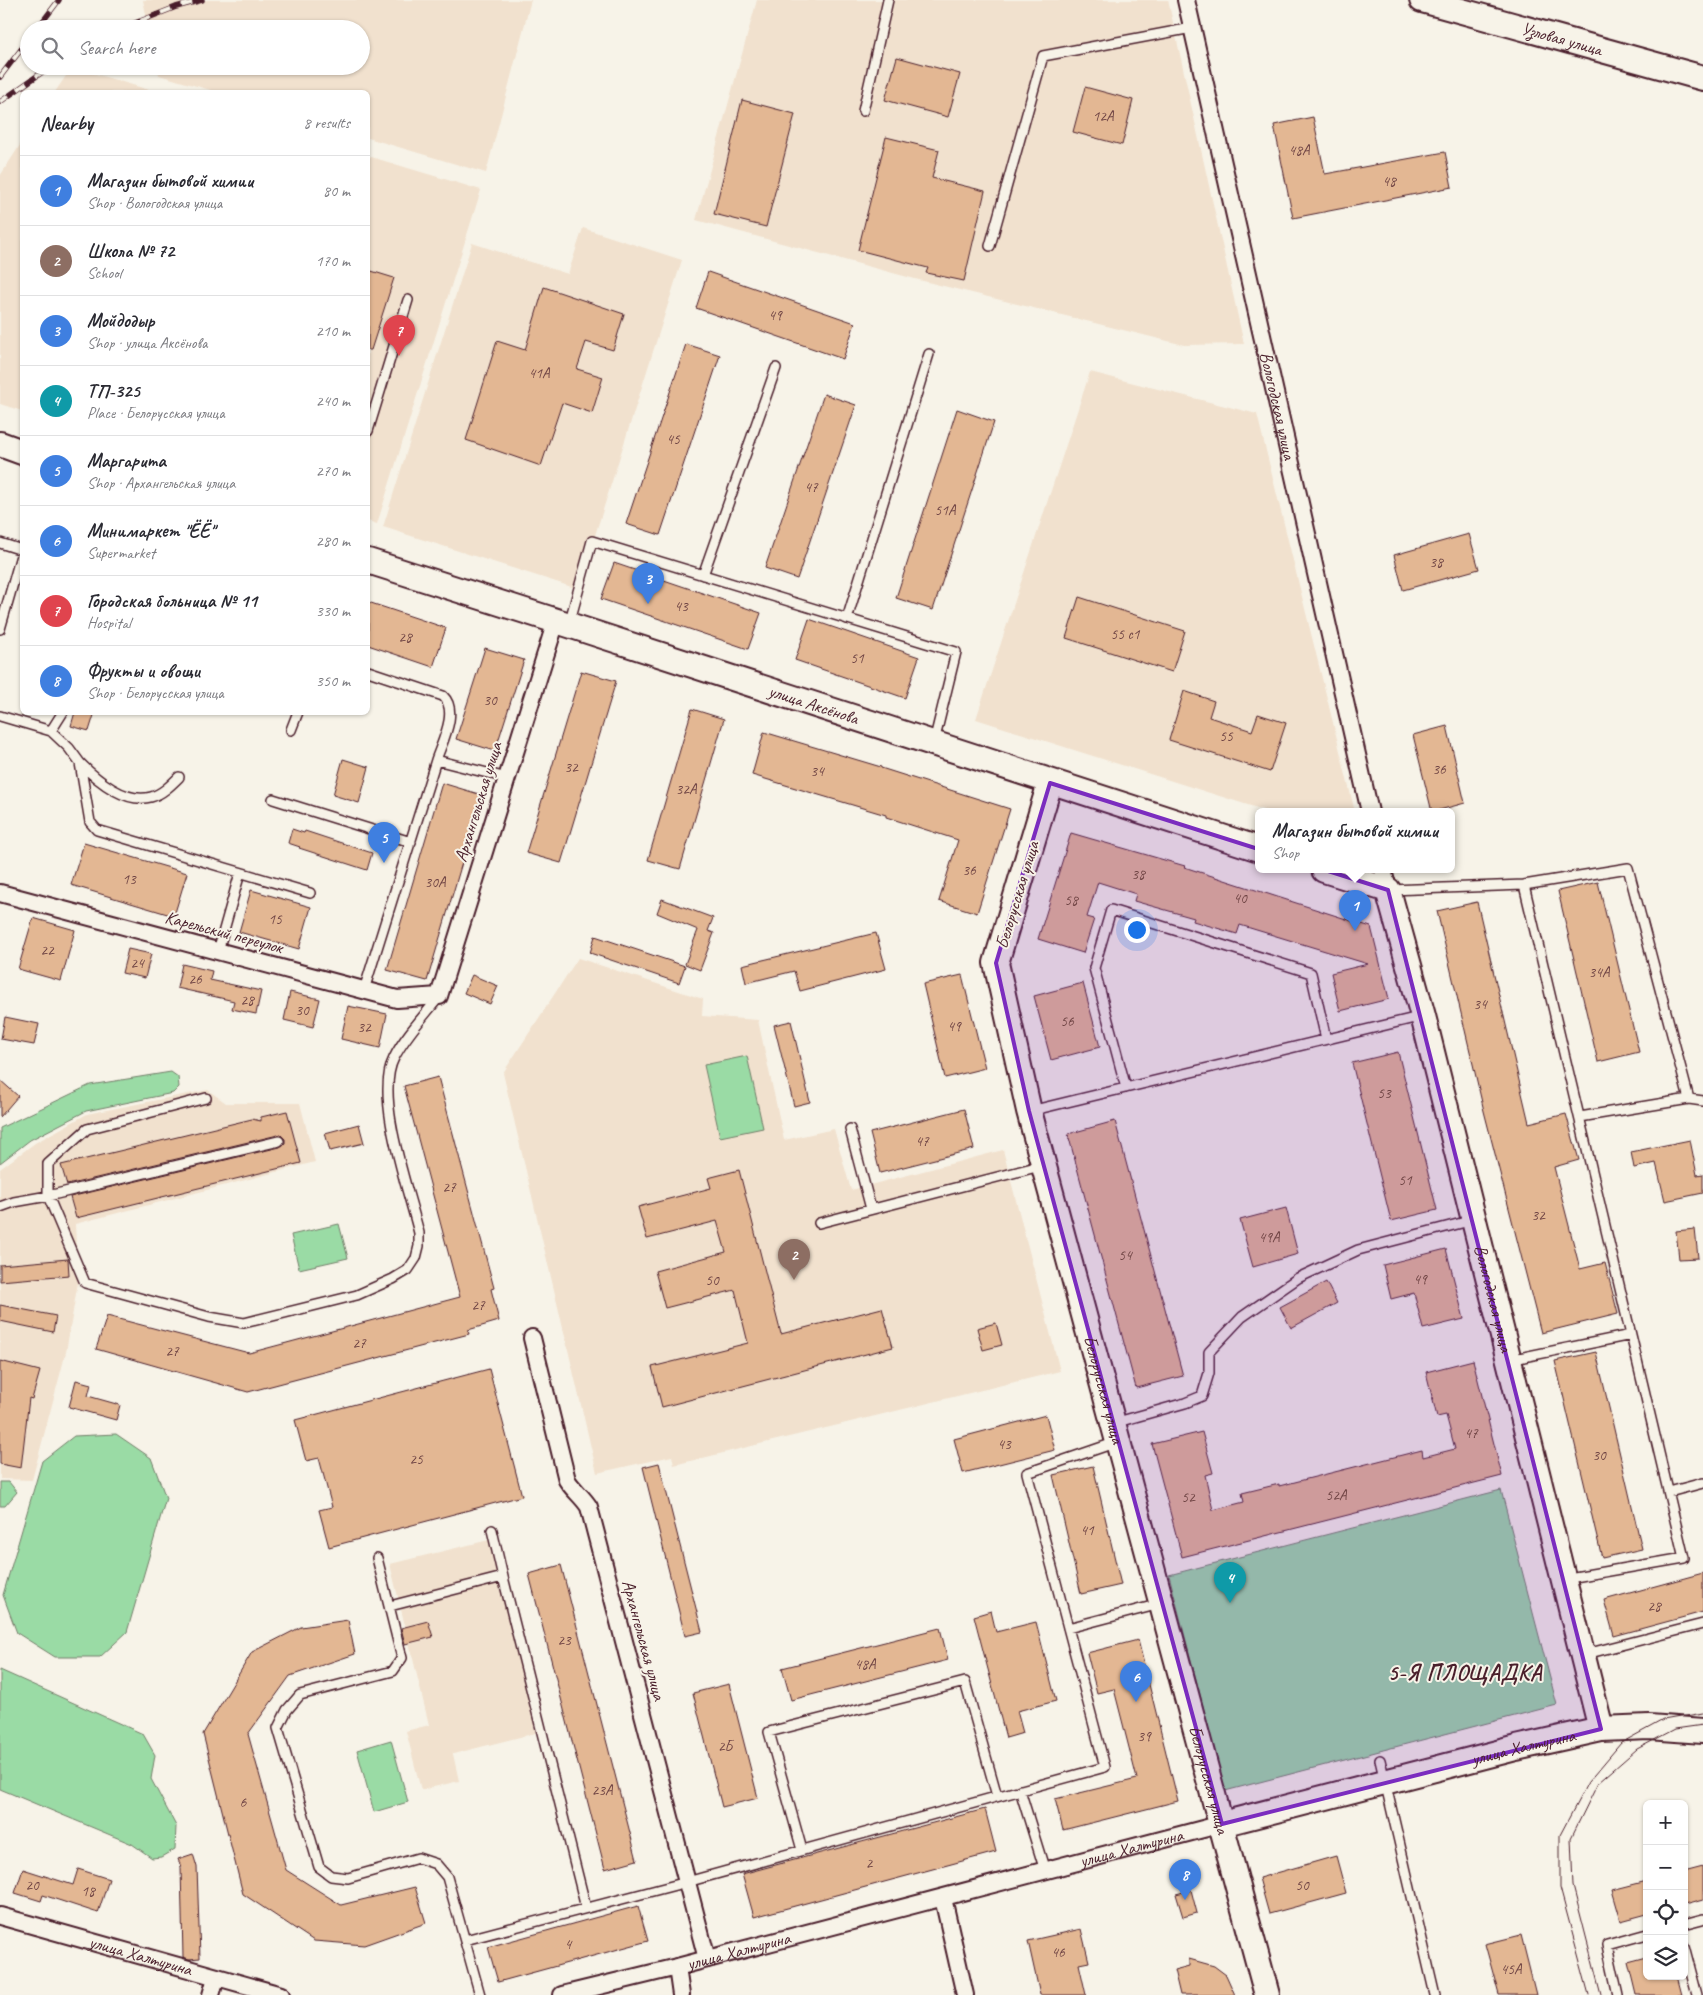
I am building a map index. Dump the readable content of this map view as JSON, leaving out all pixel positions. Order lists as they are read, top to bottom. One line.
{"streets":{"street":["Узловая улица","Вологодская улица","улица Аксёнова","Архангельская улица","Белорусская улица","Карельский переулок","улица Халтурина"]},"crossings":[["Вологодская улица","улица Халтурина"],["улица Аксёнова","Архангельская улица"],["улица Аксёнова","Белорусская улица"],["Архангельская улица","Карельский переулок"],["Архангельская улица","улица Халтурина"],["Белорусская улица","улица Халтурина"]],"districts":["5-Я ПЛОЩАДКА"],"house_numbers":["12А","48А","48","49","41А","45","47","51А","38","43","55 с1","28","51","30","55","32","36","34","32А","36","38","13","30А","40","58","15","22","24","34А","26","28","34","30","56","49","32","53","47","51","27","32","49А","54","49","50","27","27","27","47","43","30","25","52А","52","41","28","23","48А","39","2Б","23А","6","2","20","50","18","4","46","45А"],"page":{"search":"Search here","heading":["Nearby","8 results"],"list":[{"mark":"1","name":"Магазин бытовой химии","note":"Shop · Вологодская улица","value":"80 m"},{"mark":"2","name":"Школа № 72","note":"School","value":"170 m"},{"mark":"3","name":"Мойдодыр","note":"Shop · улица Аксёнова","value":"210 m"},{"mark":"4","name":"ТП-325","note":"Place · Белорусская улица","value":"240 m"},{"mark":"5","name":"Маргарита","note":"Shop · Архангельская улица","value":"270 m"},{"mark":"6","name":"Минимаркет \"ЁЁ\"","note":"Supermarket","value":"280 m"},{"mark":"7","name":"Городская больница № 11","note":"Hospital","value":"330 m"},{"mark":"8","name":"Фрукты и овощи","note":"Shop · Белорусская улица","value":"350 m"}],"pins":["7","3","5","1","2","4","6","8"],"popup":["Магазин бытовой химии","Shop"],"map_buttons":["+","−"]}}
